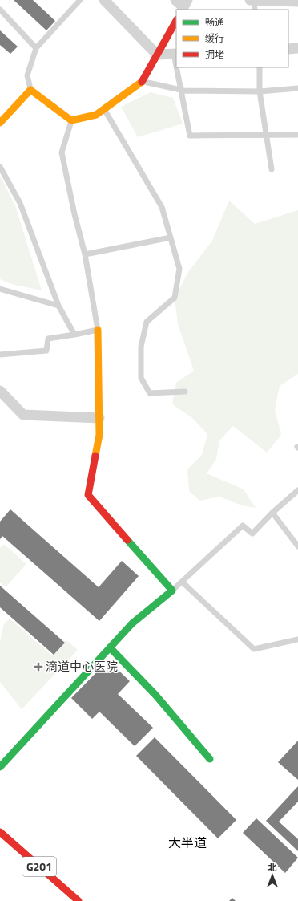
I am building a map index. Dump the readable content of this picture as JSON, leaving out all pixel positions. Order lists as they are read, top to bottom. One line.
{"streets":{"main road":["G201"]},"districts":["大半道"],"places":{"health":["滴道中心医院"]},"legend":["畅通","缓行","拥堵"],"north":"top"}
